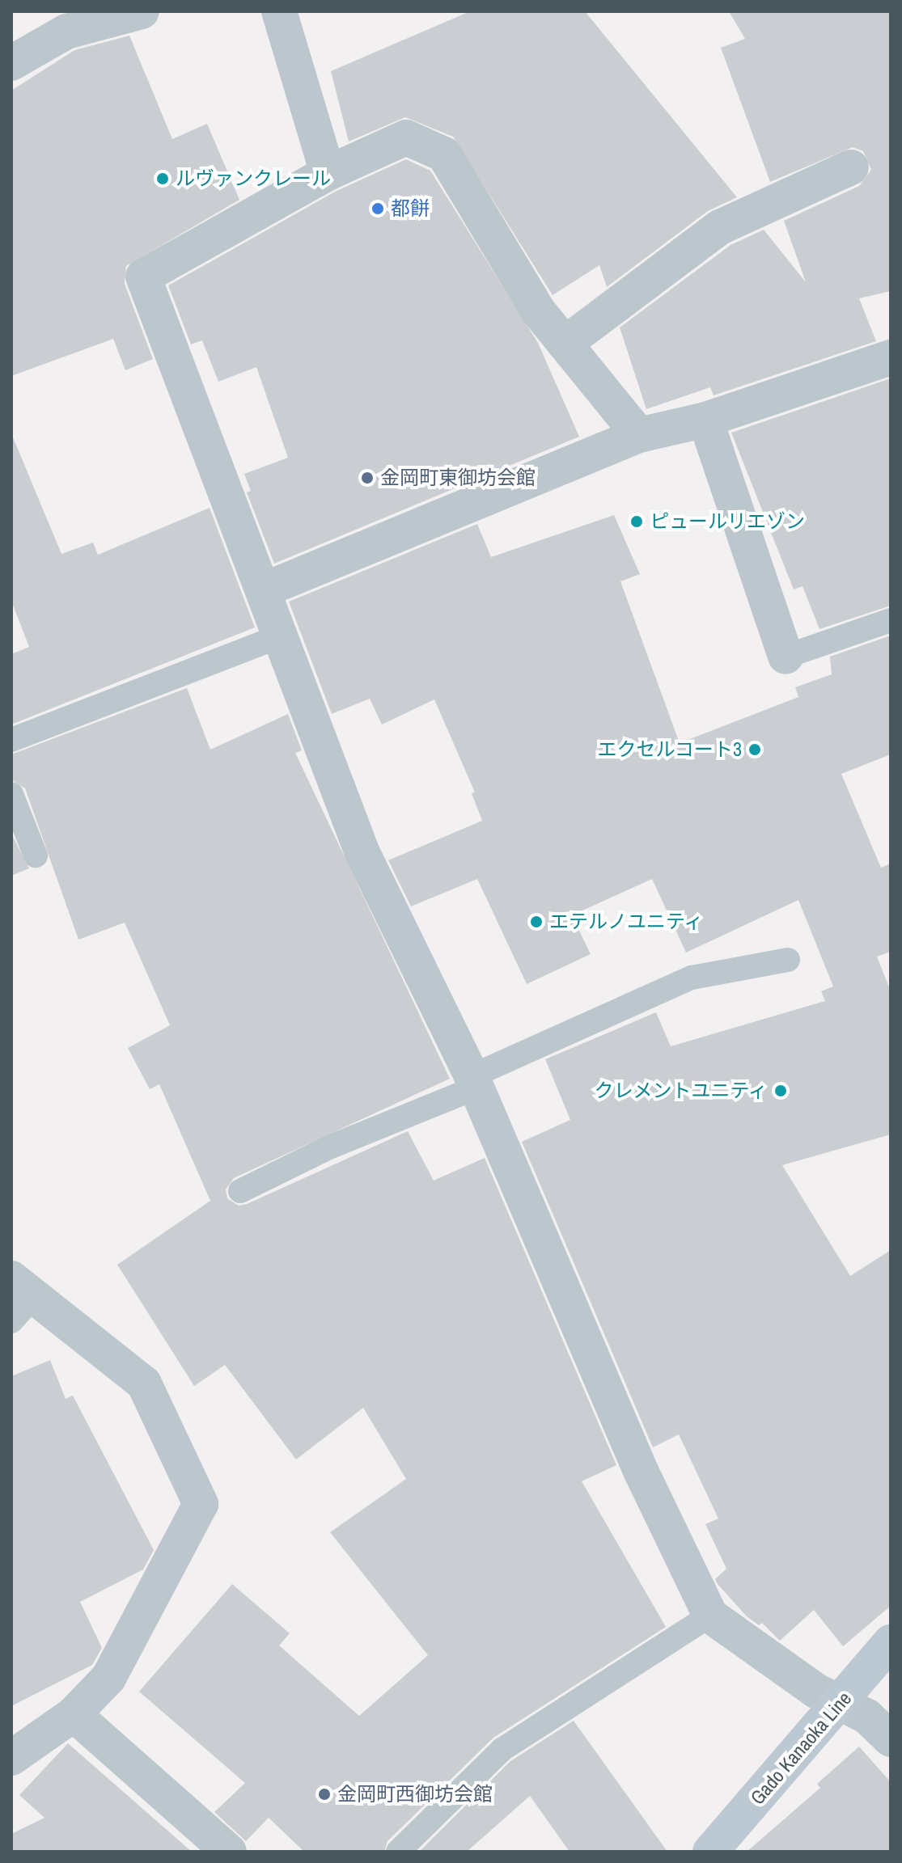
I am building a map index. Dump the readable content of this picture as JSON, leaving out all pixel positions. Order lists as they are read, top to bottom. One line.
{"streets":{"main road":["Gado Kanaoka Line"]},"places":["ルヴァンクレール","都餅","金岡町東御坊会館","ピュールリエゾン","エクセルコート3","エテルノユニティ","クレメントユニティ","金岡町西御坊会館"]}
